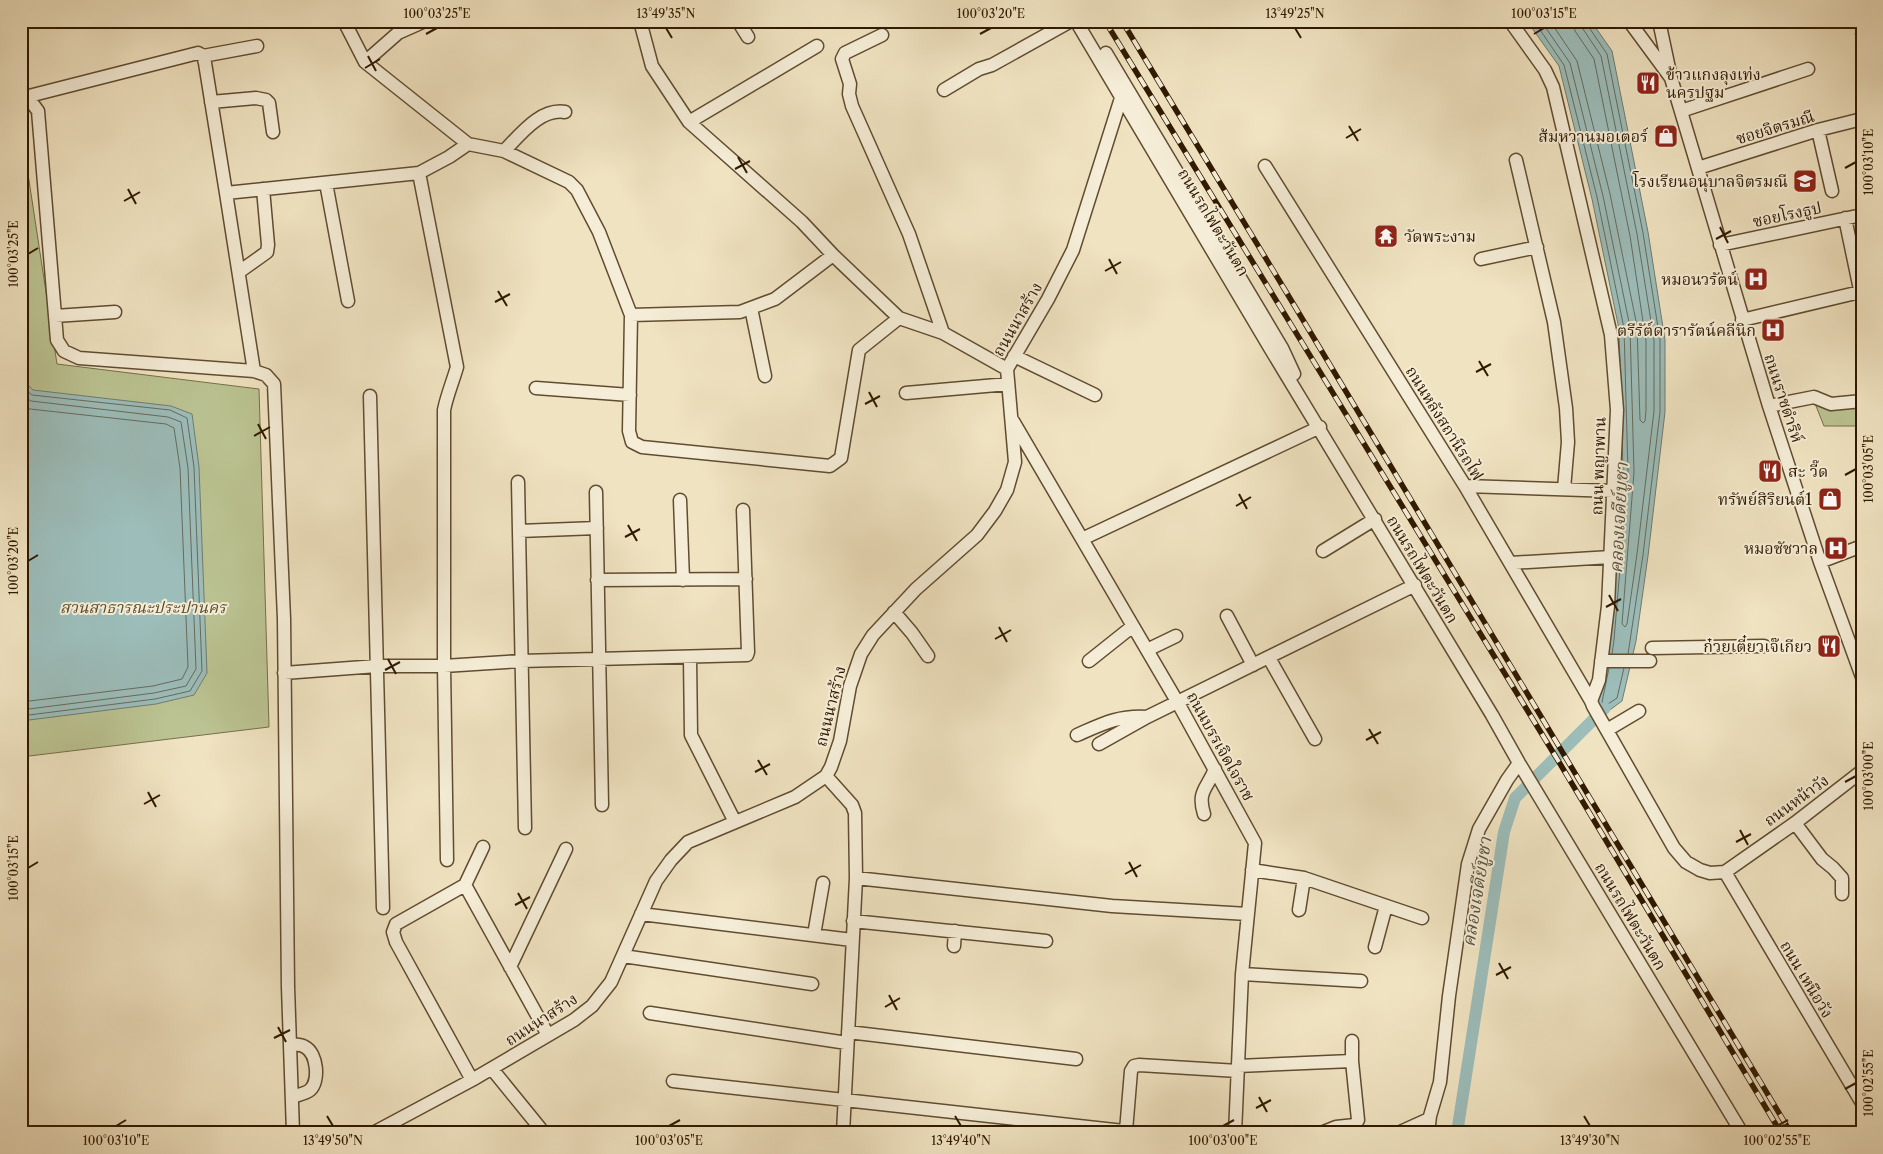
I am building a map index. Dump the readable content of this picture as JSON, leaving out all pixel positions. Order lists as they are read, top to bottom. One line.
{"streets":{"street":["ซอยจิตรมณี","ซอยโรงธูป","ถนนรถไฟตะวันตก","ถนนนาสร้าง","ถนนราชดำริห์","ถนนหลังสถานีรถไฟ","ถนน พญาพาน","ถนนบรรเจิดใจราช","ถนนหน้าวัง","ถนน เหนือวัง"]},"crossings":[["ซอยจิตรมณี","ถนนราชดำริห์"],["ซอยโรงธูป","ถนนราชดำริห์"],["ถนนรถไฟตะวันตก","ถนนนาสร้าง"],["ถนนนาสร้าง","ถนนบรรเจิดใจราช"],["ถนนหลังสถานีรถไฟ","ถนน พญาพาน"],["ถนนหน้าวัง","ถนน เหนือวัง"]],"water":["คลองเจดีย์บูชา"],"parks":["สวนสาธารณะประปานคร"],"places":{"restaurant":["ข้าวแกงลุงเท่ง นครปฐม","สะ วี๊ด","ก๋วยเตี๋ยวเจ๊เกียว"],"shop":["ส้มหวานมอเตอร์","ทรัพย์สิริยนต์1"],"school or university":["โรงเรียนอนุบาลจิตรมณี"],"temple":["วัดพระงาม"],"hospital":["หมอนวรัตน์","ตรีรัต์ดารารัตน์คลีนิก","หมอชัชวาล"]},"coordinates":["100°03'25\"E","13°49'35\"N","100°03'20\"E","13°49'25\"N","100°03'15\"E","100°03'10\"E","100°03'05\"E","100°03'00\"E","100°02'55\"E","13°49'50\"N","13°49'40\"N","13°49'30\"N"]}
